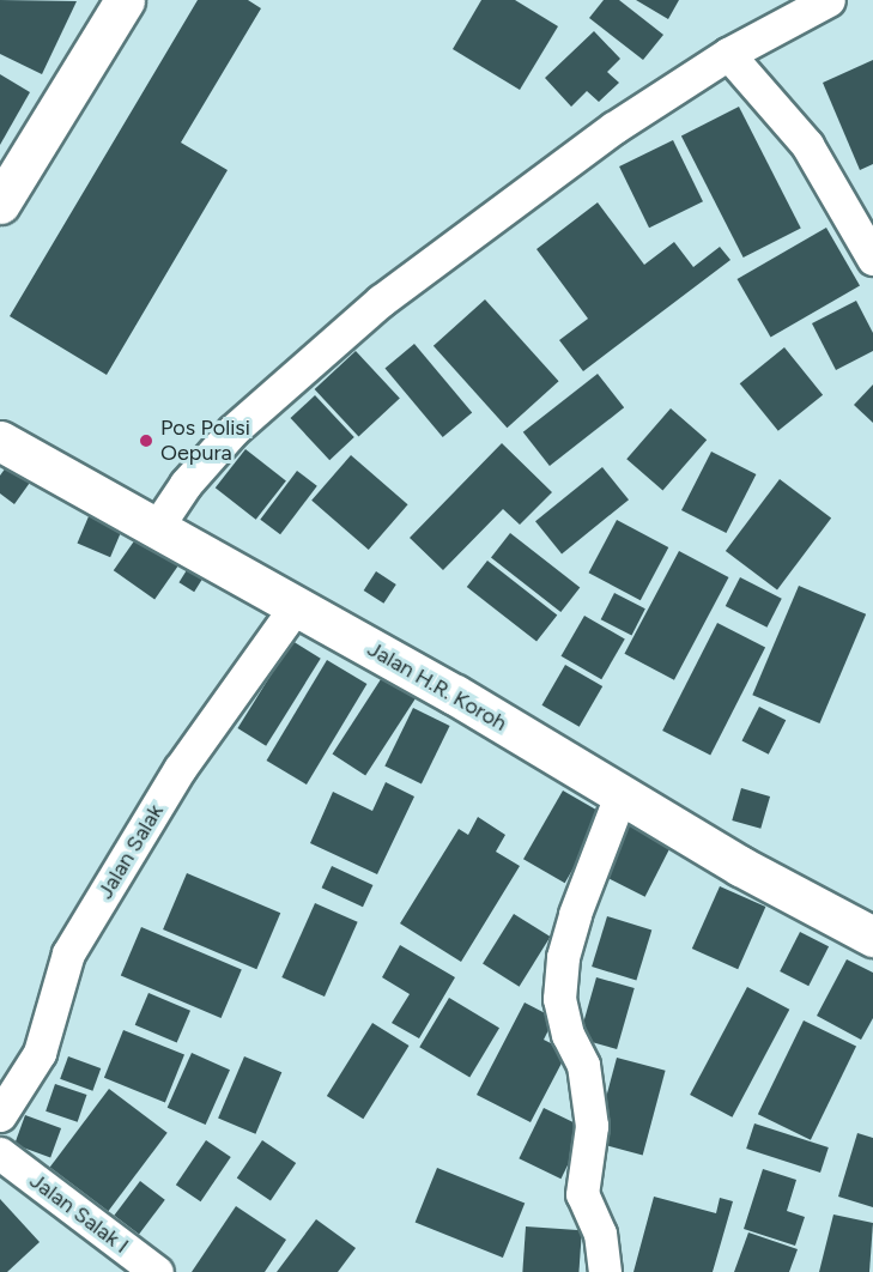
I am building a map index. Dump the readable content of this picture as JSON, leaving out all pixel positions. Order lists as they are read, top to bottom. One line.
{"streets":{"main road":["Jalan H.R. Koroh"],"street":["Jalan Salak","Jalan Salak I"]},"crossings":[["Jalan H.R. Koroh","Jalan Salak"]],"places":["Pos Polisi Oepura"]}
